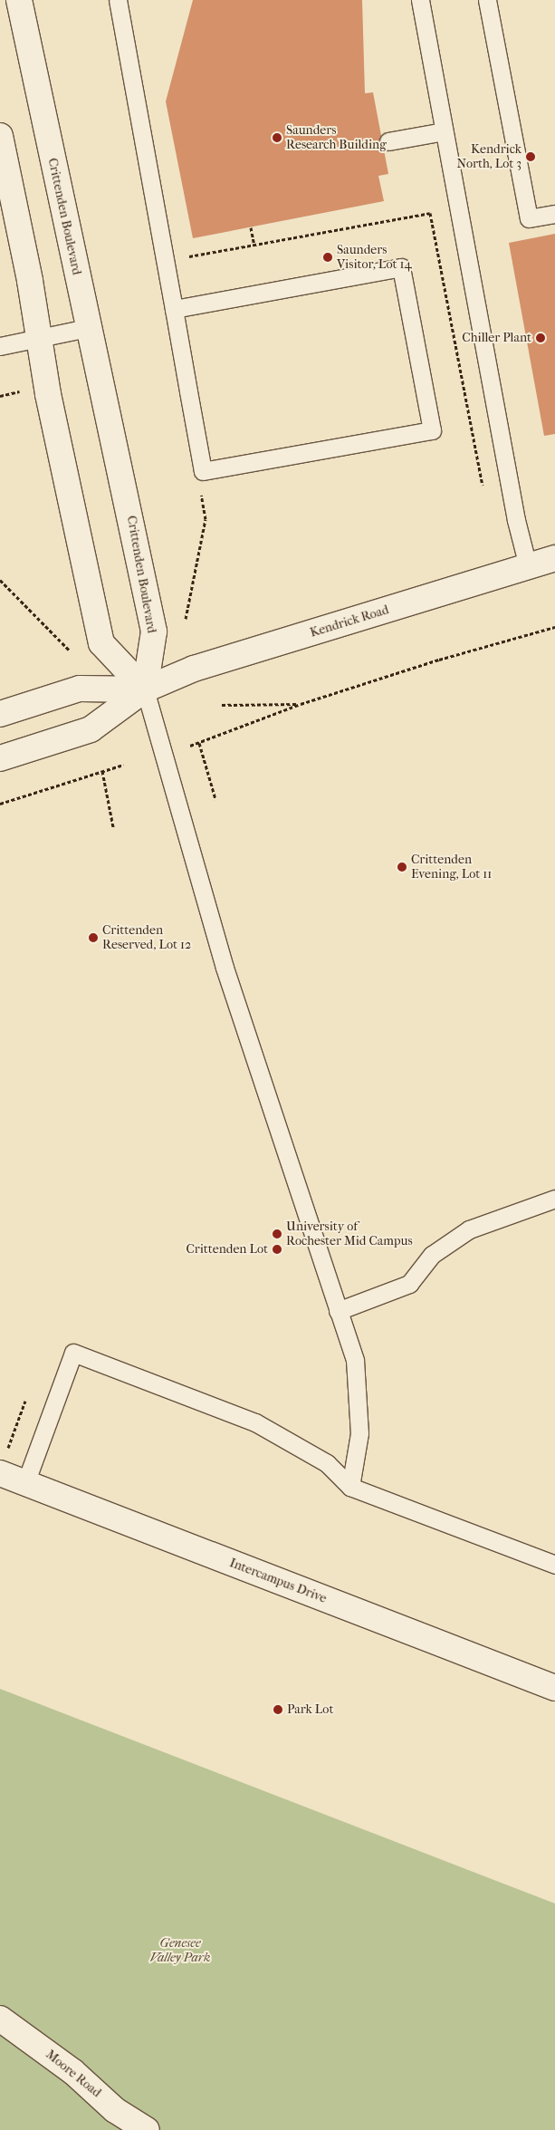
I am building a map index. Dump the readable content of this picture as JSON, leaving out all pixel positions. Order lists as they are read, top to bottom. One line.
{"streets":{"street":["Crittenden Boulevard","Kendrick Road","Intercampus Drive","Moore Road"]},"crossings":[["Crittenden Boulevard","Kendrick Road"]],"parks":["Genesee Valley Park"],"places":["Saunders Research Building","Kendrick North, Lot 3","Saunders Visitor, Lot 14","Chiller Plant","Crittenden Evening, Lot 11","Crittenden Reserved, Lot 12","University of Rochester Mid Campus","Crittenden Lot","Park Lot"]}
